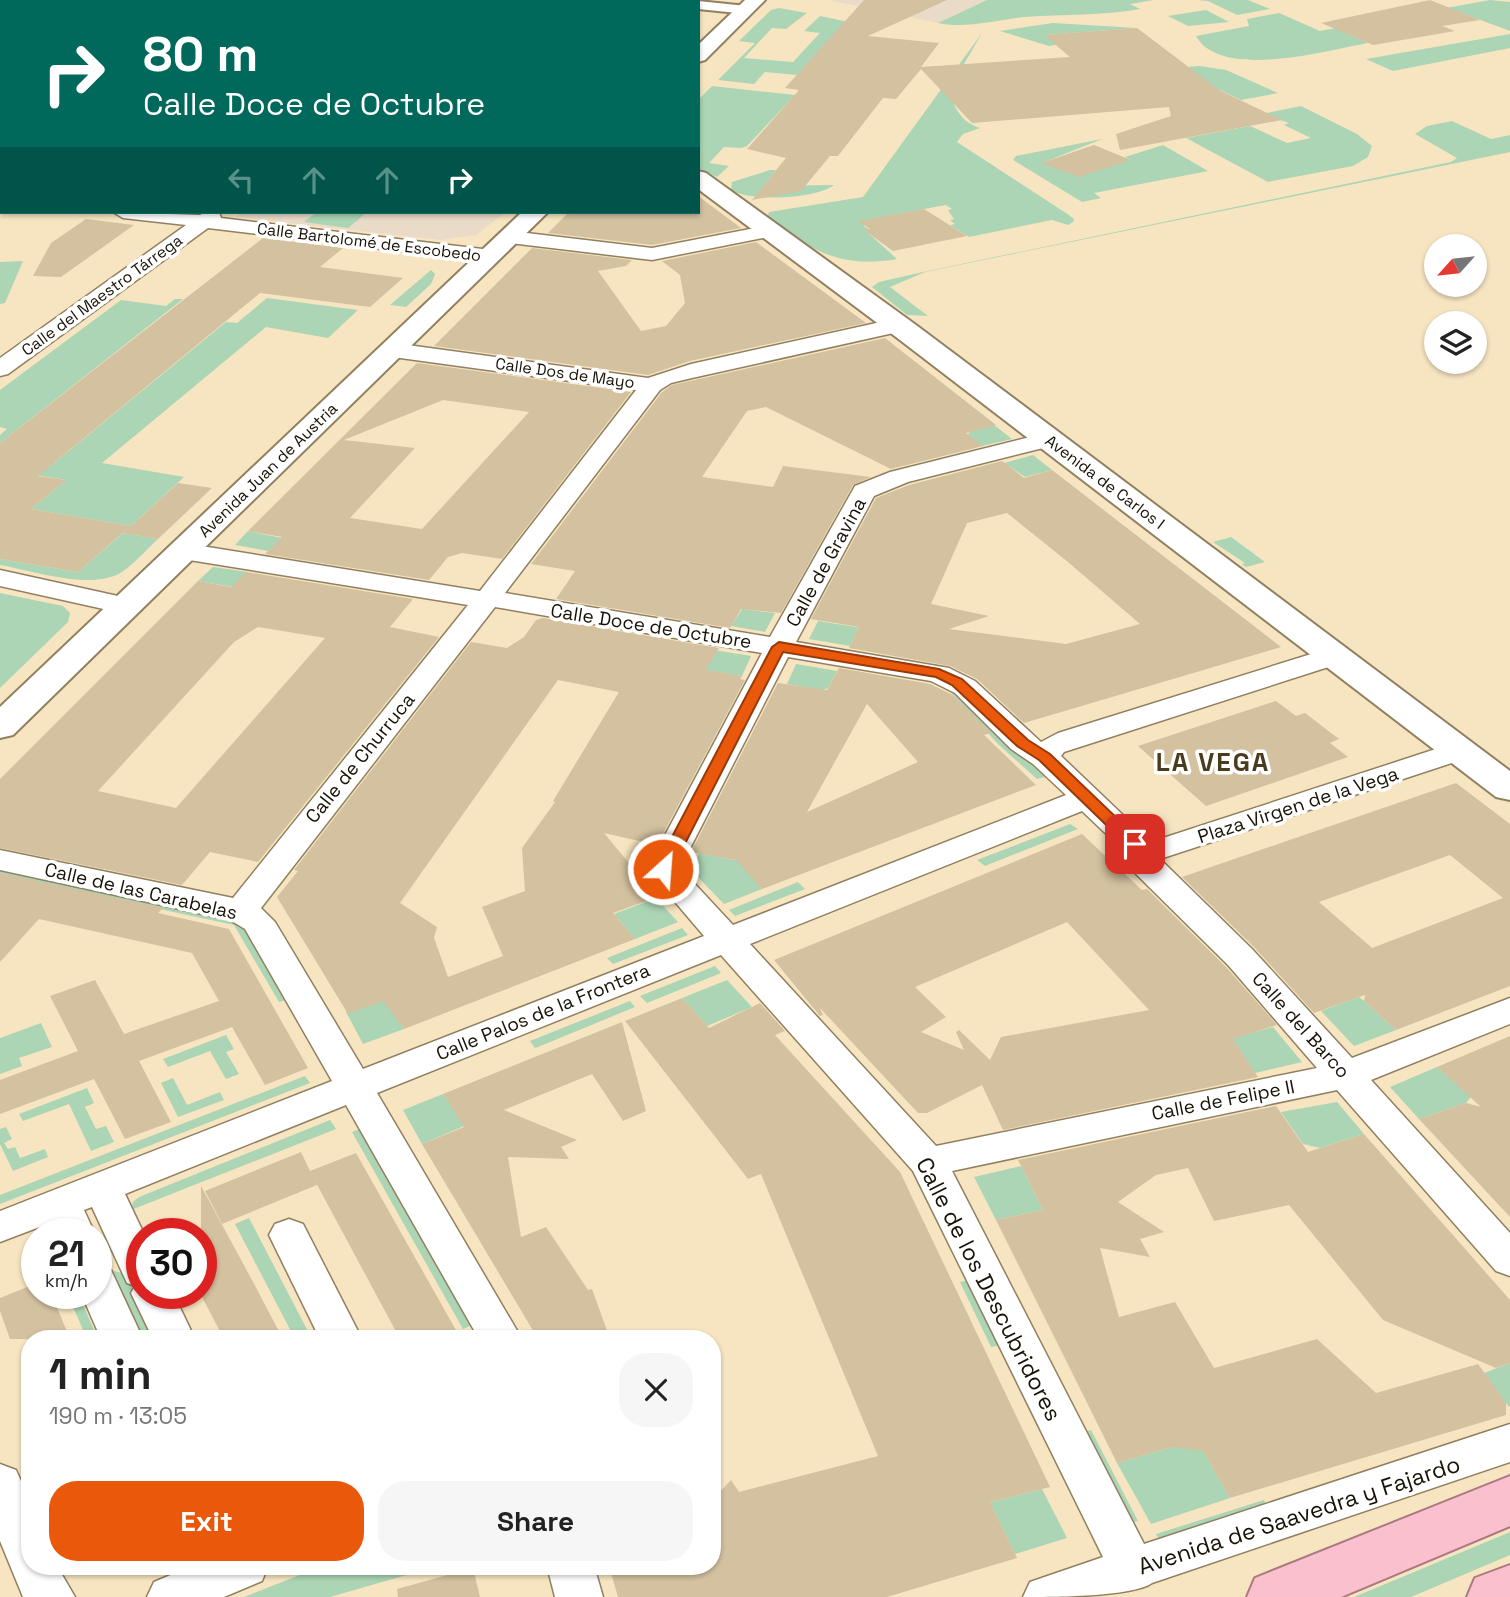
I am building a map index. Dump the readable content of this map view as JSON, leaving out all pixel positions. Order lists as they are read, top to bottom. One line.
{"streets":{"main road":["Avenida Juan de Austria","Avenida de Carlos I"],"street":["Calle Bartolomé de Escobedo","Calle del Maestro Tárrega","Calle Dos de Mayo","Calle de Gravina","Calle Doce de Octubre","Calle de Churruca","Plaza Virgen de la Vega","Calle de las Carabelas","Calle Palos de la Frontera","Calle del Barco","Calle de Felipe II","Calle de los Descubridores","Avenida de Saavedra y Fajardo"]},"crossings":[["Calle Bartolomé de Escobedo","Calle del Maestro Tárrega"],["Calle Bartolomé de Escobedo","Avenida Juan de Austria"],["Calle Bartolomé de Escobedo","Avenida de Carlos I"],["Calle Dos de Mayo","Avenida Juan de Austria"],["Calle Dos de Mayo","Avenida de Carlos I"],["Calle Dos de Mayo","Calle de Churruca"],["Avenida Juan de Austria","Calle Doce de Octubre"],["Avenida de Carlos I","Calle de Gravina"],["Avenida de Carlos I","Plaza Virgen de la Vega"],["Calle de Gravina","Calle Doce de Octubre"],["Calle de Gravina","Calle Palos de la Frontera"],["Calle de Gravina","Calle de los Descubridores"],["Calle Doce de Octubre","Calle de Churruca"],["Calle Doce de Octubre","Calle Palos de la Frontera"],["Calle Doce de Octubre","Calle del Barco"],["Calle de Churruca","Calle de las Carabelas"],["Plaza Virgen de la Vega","Calle del Barco"],["Calle de las Carabelas","Calle Palos de la Frontera"],["Calle Palos de la Frontera","Calle del Barco"],["Calle Palos de la Frontera","Calle de los Descubridores"],["Calle del Barco","Calle de Felipe II"],["Calle de Felipe II","Calle de los Descubridores"],["Calle de los Descubridores","Avenida de Saavedra y Fajardo"]],"districts":["LA VEGA"],"north":"bottom left","page":{"turn":["80 m","Calle Doce de Octubre"],"speed":"21 km/h","limit":"30","heading":["1 min","190 m · 13:05"],"buttons":["Exit","Share"]}}
